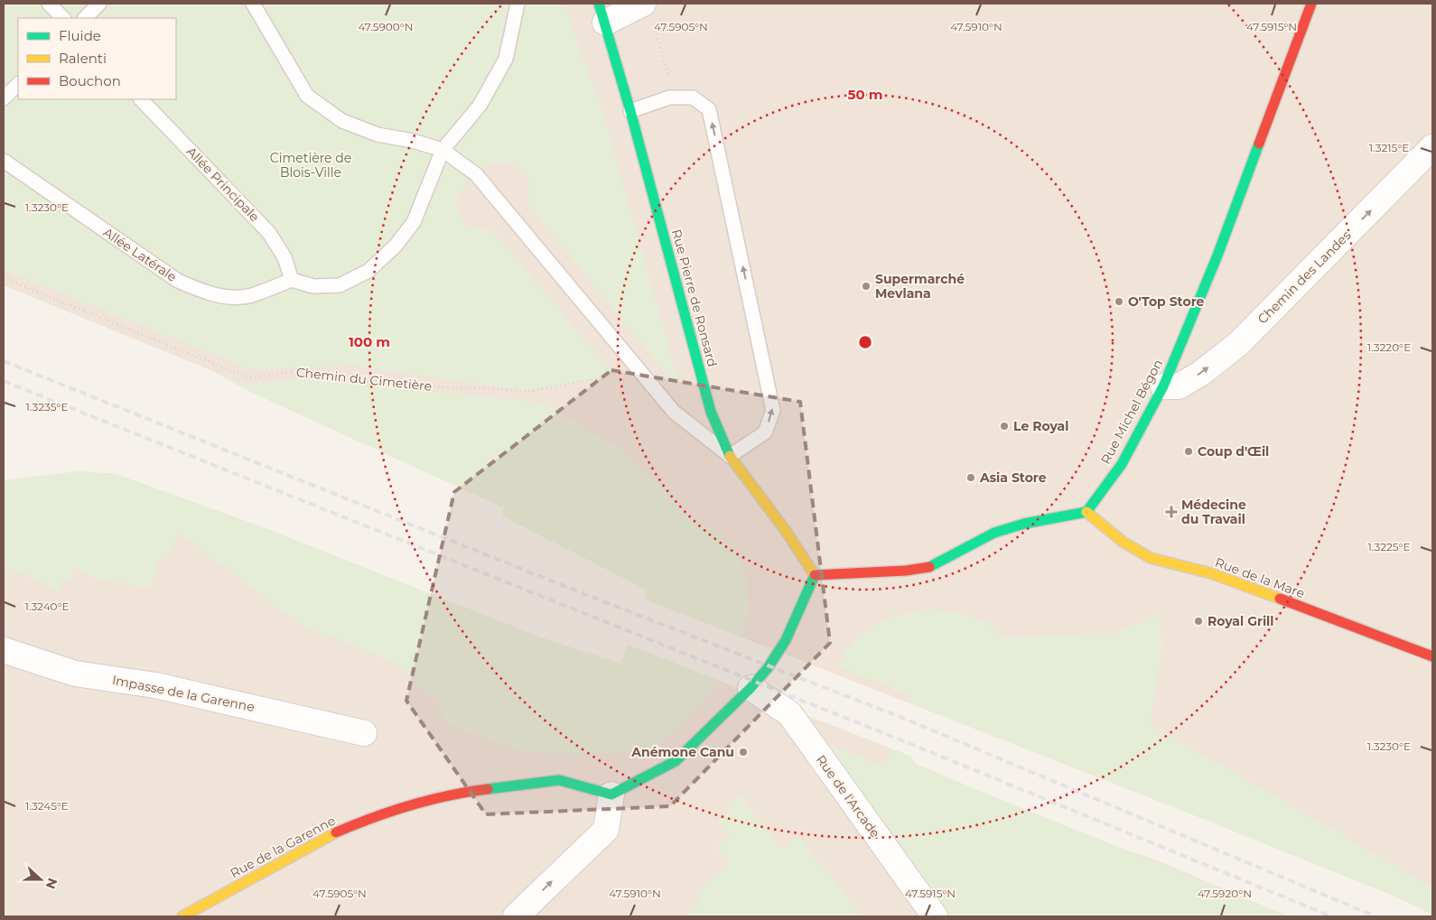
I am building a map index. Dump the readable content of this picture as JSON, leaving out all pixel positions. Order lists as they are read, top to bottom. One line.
{"streets":{"street":["Chemin des Landes","Rue Pierre de Ronsard","Rue Michel Bégon","Rue de la Mare","Impasse de la Garenne","Rue de l'Arcade","Rue de la Garenne"],"lane":["Allée Principale","Allée Latérale"],"path":["Chemin du Cimetière"]},"crossings":[["Allée Principale","Allée Latérale"],["Chemin des Landes","Rue Michel Bégon"],["Rue Michel Bégon","Rue de la Mare"]],"one_way":["Chemin des Landes"],"parks":["Cimetière de Blois-Ville"],"places":{"other":["Supermarché Mevlana","O'Top Store","Le Royal","Coup d'Œil","Asia Store","Royal Grill","Anémone Canu"],"health":["Médecine du Travail"]},"legend":["Fluide","Ralenti","Bouchon"],"north":"right","coordinates":["47.5900°N","47.5905°N","47.5910°N","47.5915°N","1.3215°E","1.3230°E","1.3220°E","1.3235°E","1.3225°E","1.3240°E","1.3245°E","47.5920°N"],"rings":["50 m","100 m"]}
